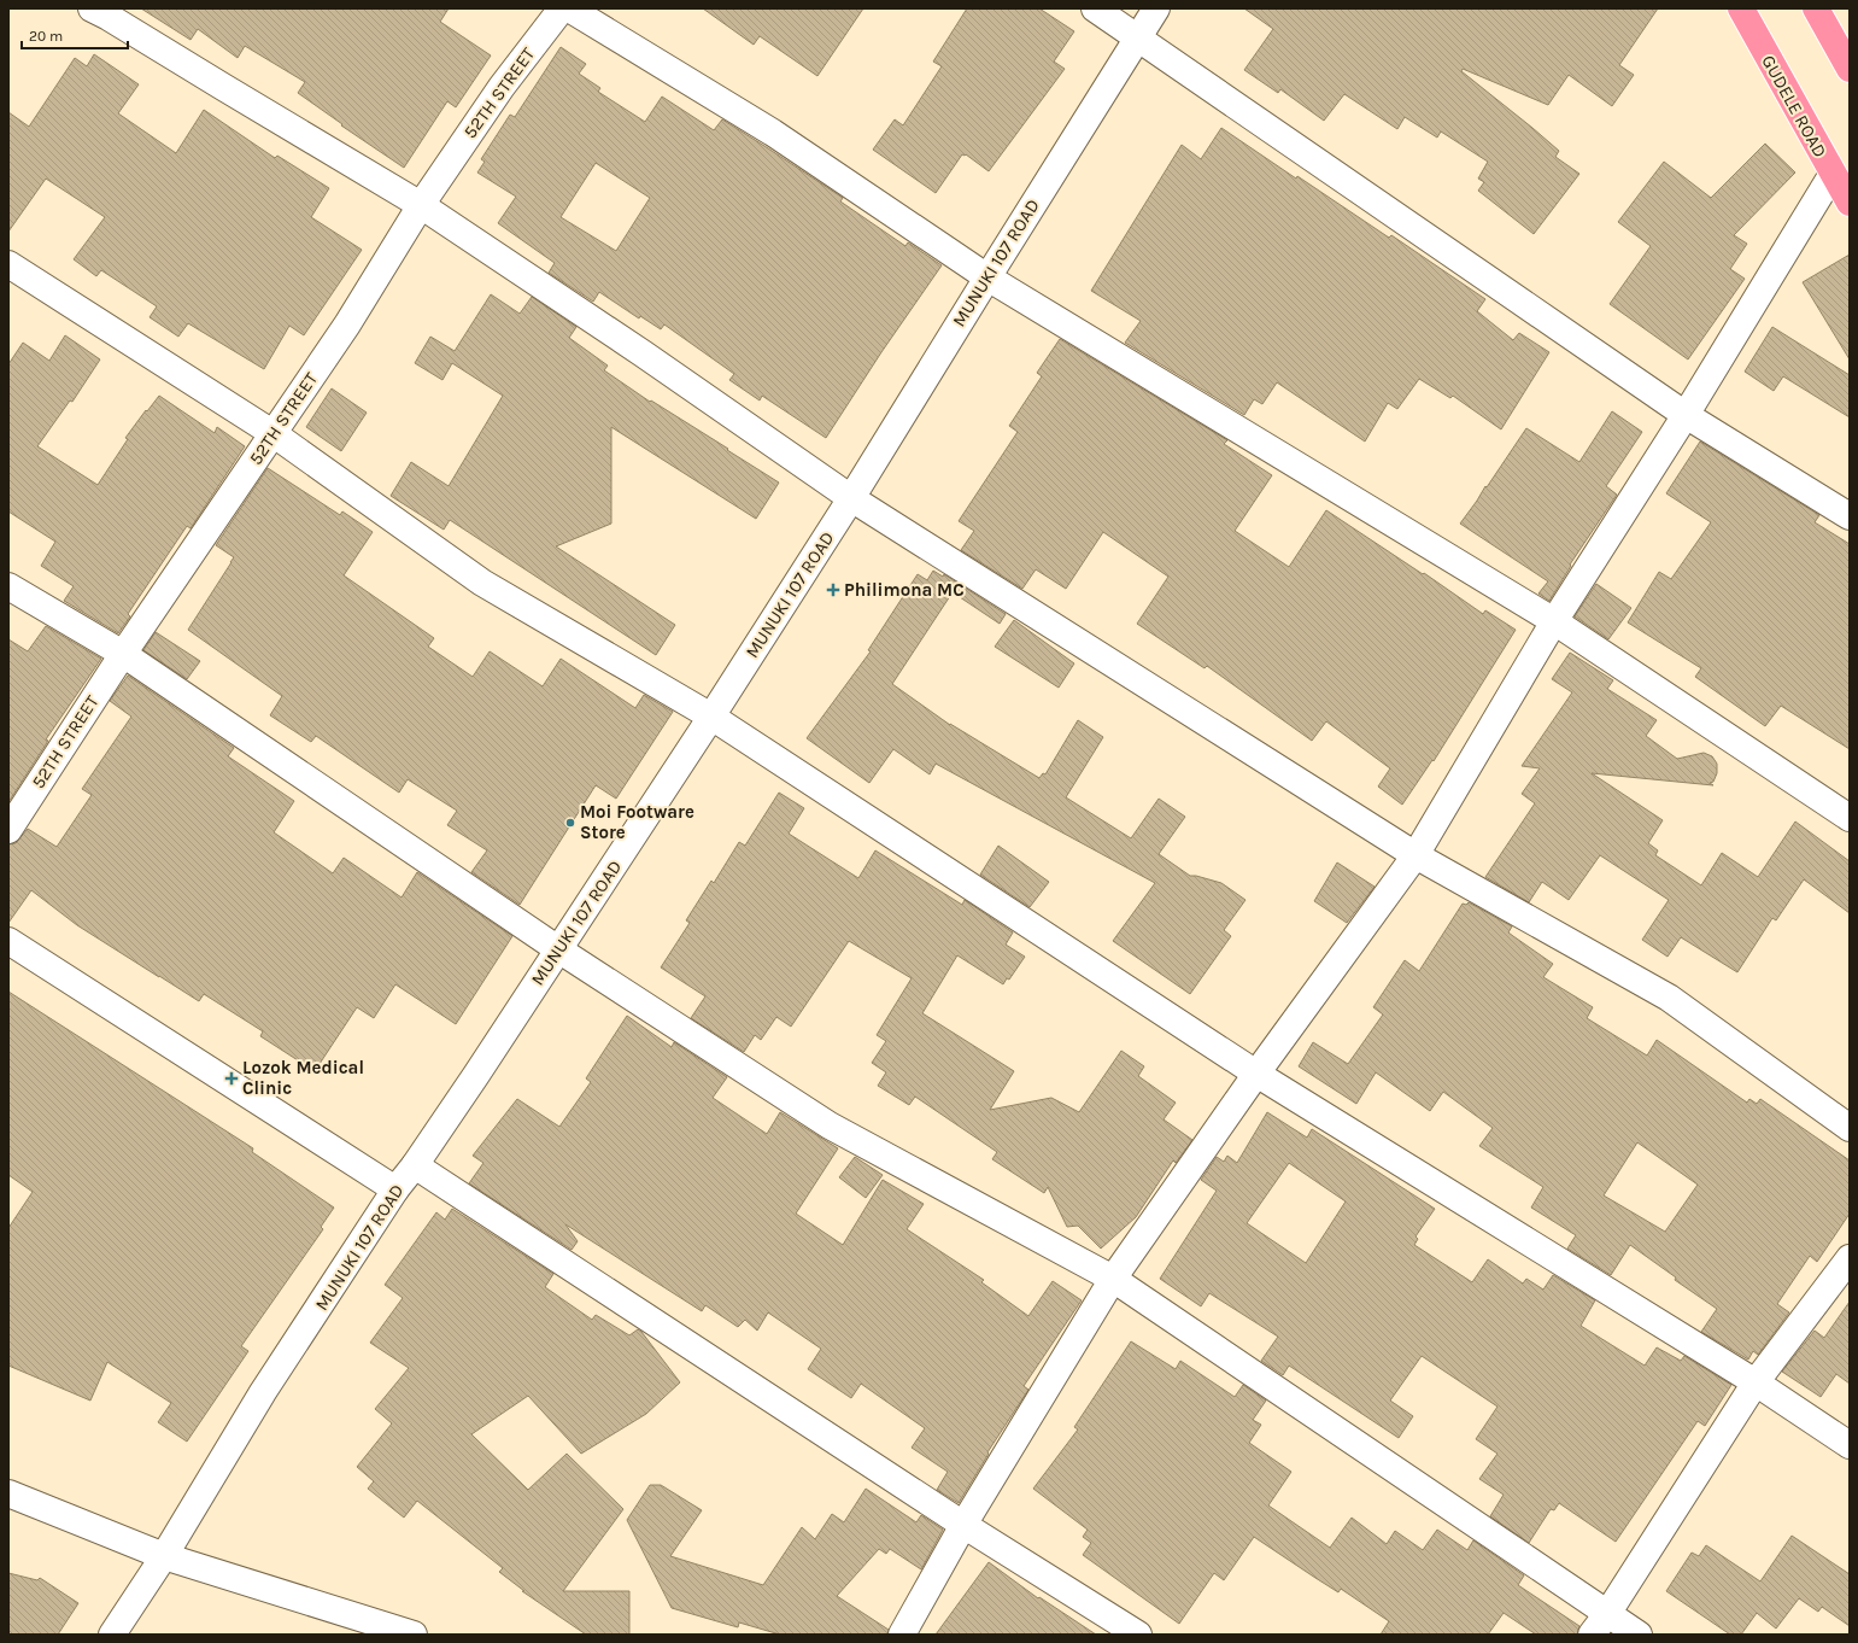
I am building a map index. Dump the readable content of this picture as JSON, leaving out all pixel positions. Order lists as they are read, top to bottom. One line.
{"streets":{"highway":["GUDELE ROAD"],"street":["52TH STREET","MUNUKI 107 ROAD"]},"places":{"health":["Philimona MC","Lozok Medical Clinic"],"other":["Moi Footware Store"]},"scale_bar":"20 m"}
